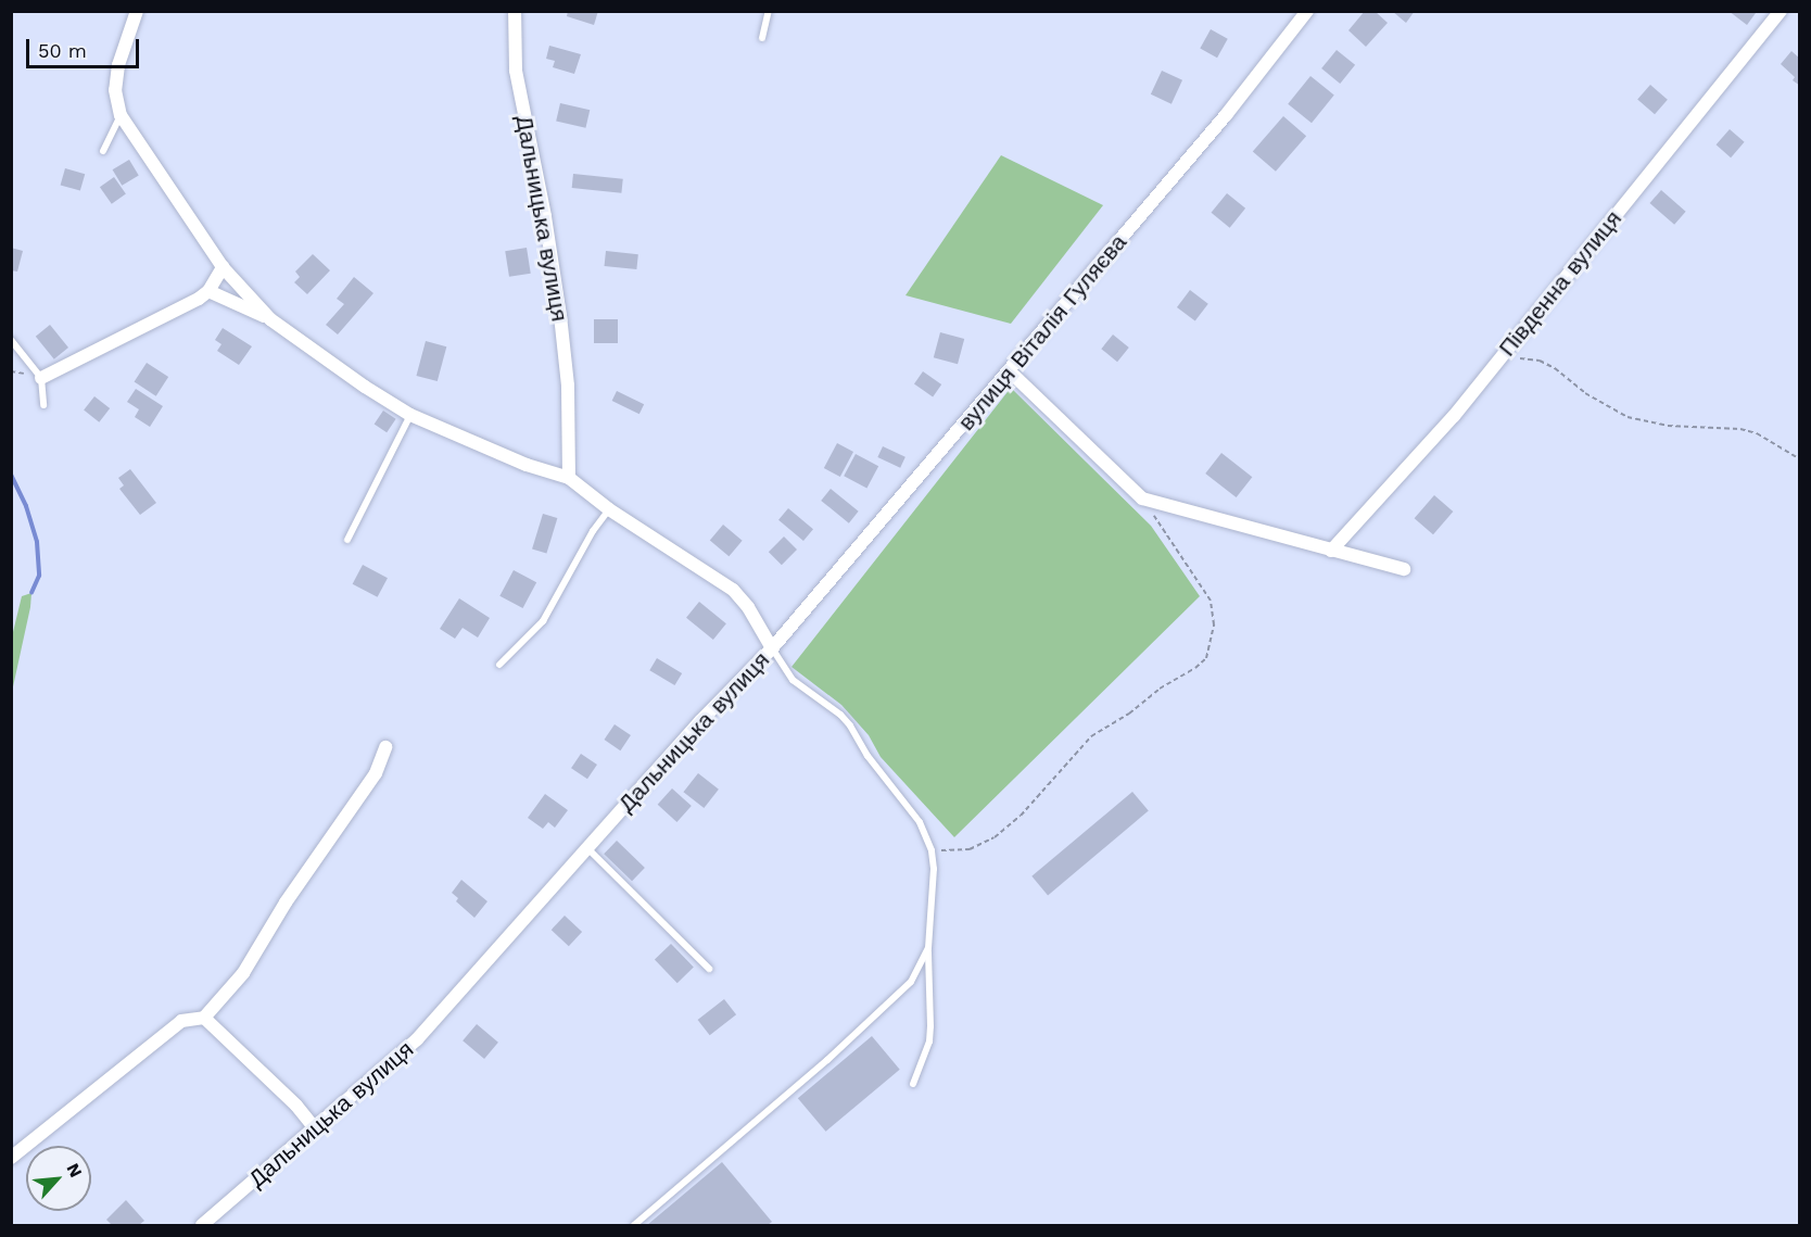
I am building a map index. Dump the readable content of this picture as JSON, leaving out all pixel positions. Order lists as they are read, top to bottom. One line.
{"streets":{"street":["Дальницька вулиця","Південна вулиця","вулиця Віталія Гуляєва"]},"crossings":[["Дальницька вулиця","вулиця Віталія Гуляєва"]],"scale_bar":"50 m","north":"top right"}
